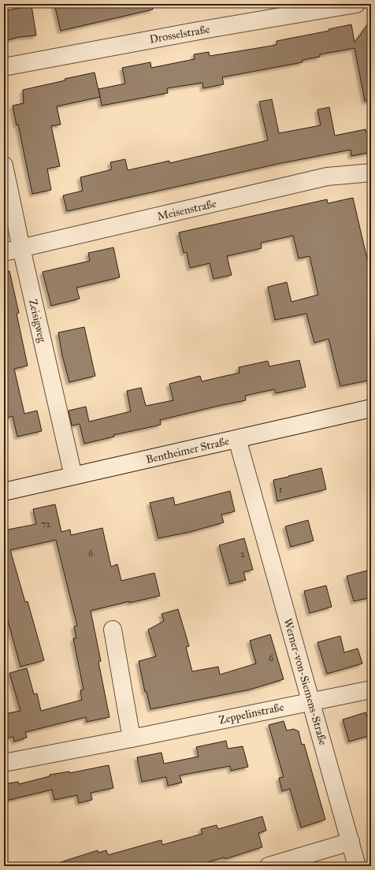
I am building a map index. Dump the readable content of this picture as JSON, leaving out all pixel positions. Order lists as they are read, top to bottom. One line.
{"streets":{"street":["Drosselstraße","Meisenstraße","Zeisigweg","Bentheimer Straße","Werner-von-Siemens-Straße","Zeppelinstraße"]},"crossings":[["Meisenstraße","Zeisigweg"],["Zeisigweg","Bentheimer Straße"],["Bentheimer Straße","Werner-von-Siemens-Straße"],["Werner-von-Siemens-Straße","Zeppelinstraße"]],"house_numbers":["1","72","6","2","6"]}
